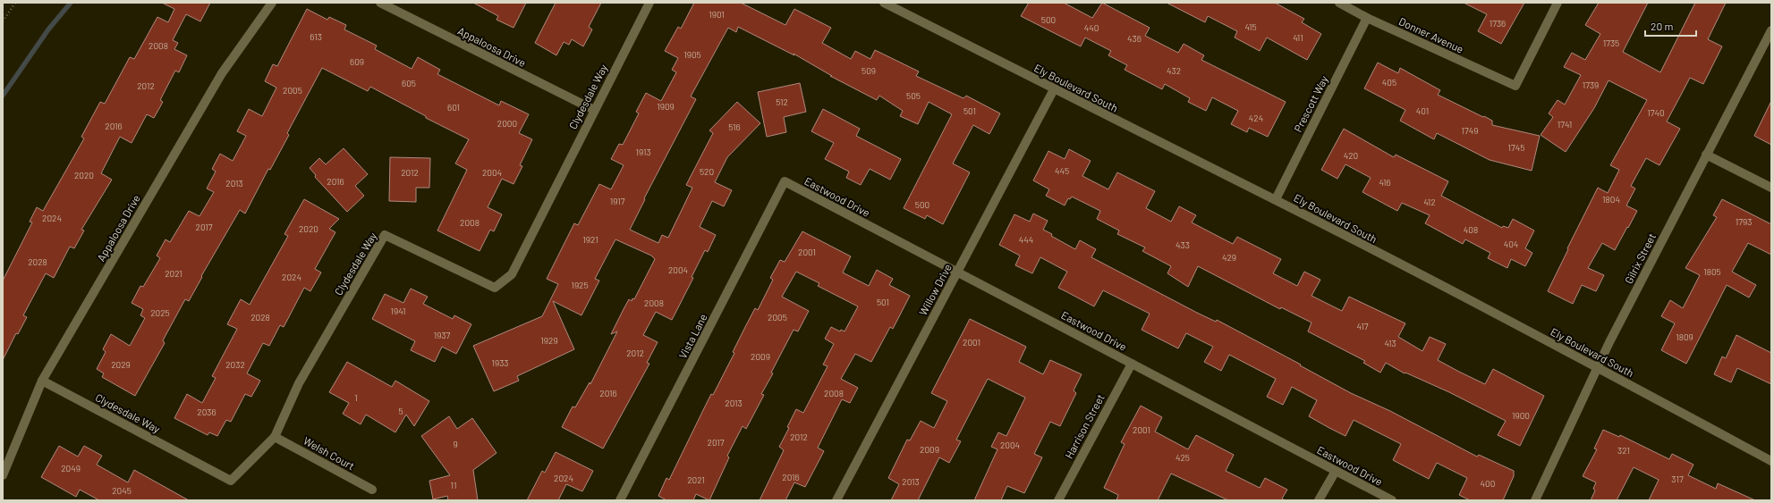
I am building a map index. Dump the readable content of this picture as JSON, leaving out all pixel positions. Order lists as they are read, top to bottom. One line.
{"streets":{"street":["Donner Avenue","Appaloosa Drive","Ely Boulevard South","Clydesdale Way","Prescott Way","Eastwood Drive","Gilrix Street","Willow Drive","Vista Lane","Harrison Street","Welsh Court"]},"crossings":[["Donner Avenue","Prescott Way"],["Appaloosa Drive","Clydesdale Way"],["Ely Boulevard South","Prescott Way"],["Ely Boulevard South","Gilrix Street"],["Ely Boulevard South","Willow Drive"],["Clydesdale Way","Welsh Court"],["Eastwood Drive","Willow Drive"],["Eastwood Drive","Vista Lane"],["Eastwood Drive","Harrison Street"]],"house_numbers":["1901","500","1736","415","440","613","411","436","1735","2008","1905","609","509","432","405","605","1739","2012","2005","505","512","1909","601","501","401","1740","424","2000","1741","2016","516","1749","1745","1913","420","445","520","2012","2004","2020","2016","416","2013","1804","1917","412","500","2024","1793","2008","2017","2020","408","1921","444","404","433","2001","429","2028","2004","1805","2021","2024","1925","501","2008","1941","2025","2028","2005","417","1937","1809","1929","2001","413","2012","2009","1933","2029","2032","2016","2008","1","2013","5","2036","1900","2001","2012","2017","9","2004","2009","321","425","2049","2016","2024","317","2021","2013","400","11","2045"],"scale_bar":"20 m"}
